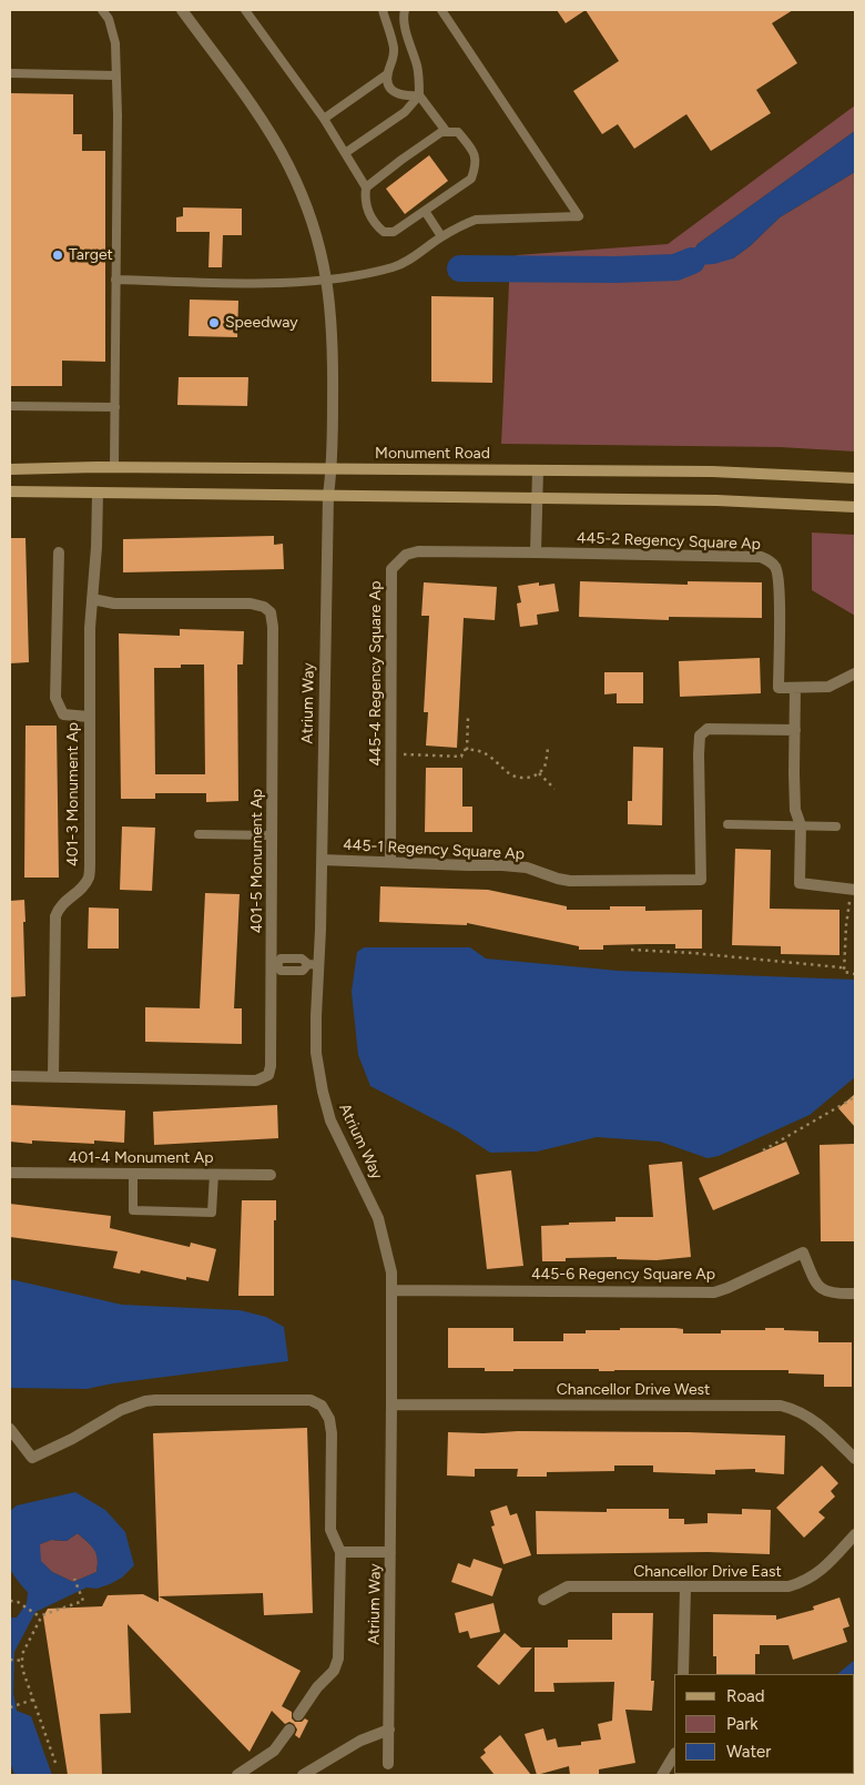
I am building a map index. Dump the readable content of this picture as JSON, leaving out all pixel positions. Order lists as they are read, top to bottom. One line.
{"streets":{"main road":["Monument Road"],"street":["445-2 Regency Square Ap","445-4 Regency Square Ap","Atrium Way","401-3 Monument Ap","445-1 Regency Square Ap","401-5 Monument Ap","401-4 Monument Ap","445-6 Regency Square Ap","Chancellor Drive West","Chancellor Drive East"]},"crossings":[["Monument Road","Atrium Way"],["445-2 Regency Square Ap","445-4 Regency Square Ap"],["445-4 Regency Square Ap","445-1 Regency Square Ap"],["Atrium Way","445-1 Regency Square Ap"],["Atrium Way","445-6 Regency Square Ap"],["Atrium Way","Chancellor Drive West"],["401-3 Monument Ap","401-5 Monument Ap"]],"places":["Target","Speedway"],"legend":["Road","Park","Water"]}
